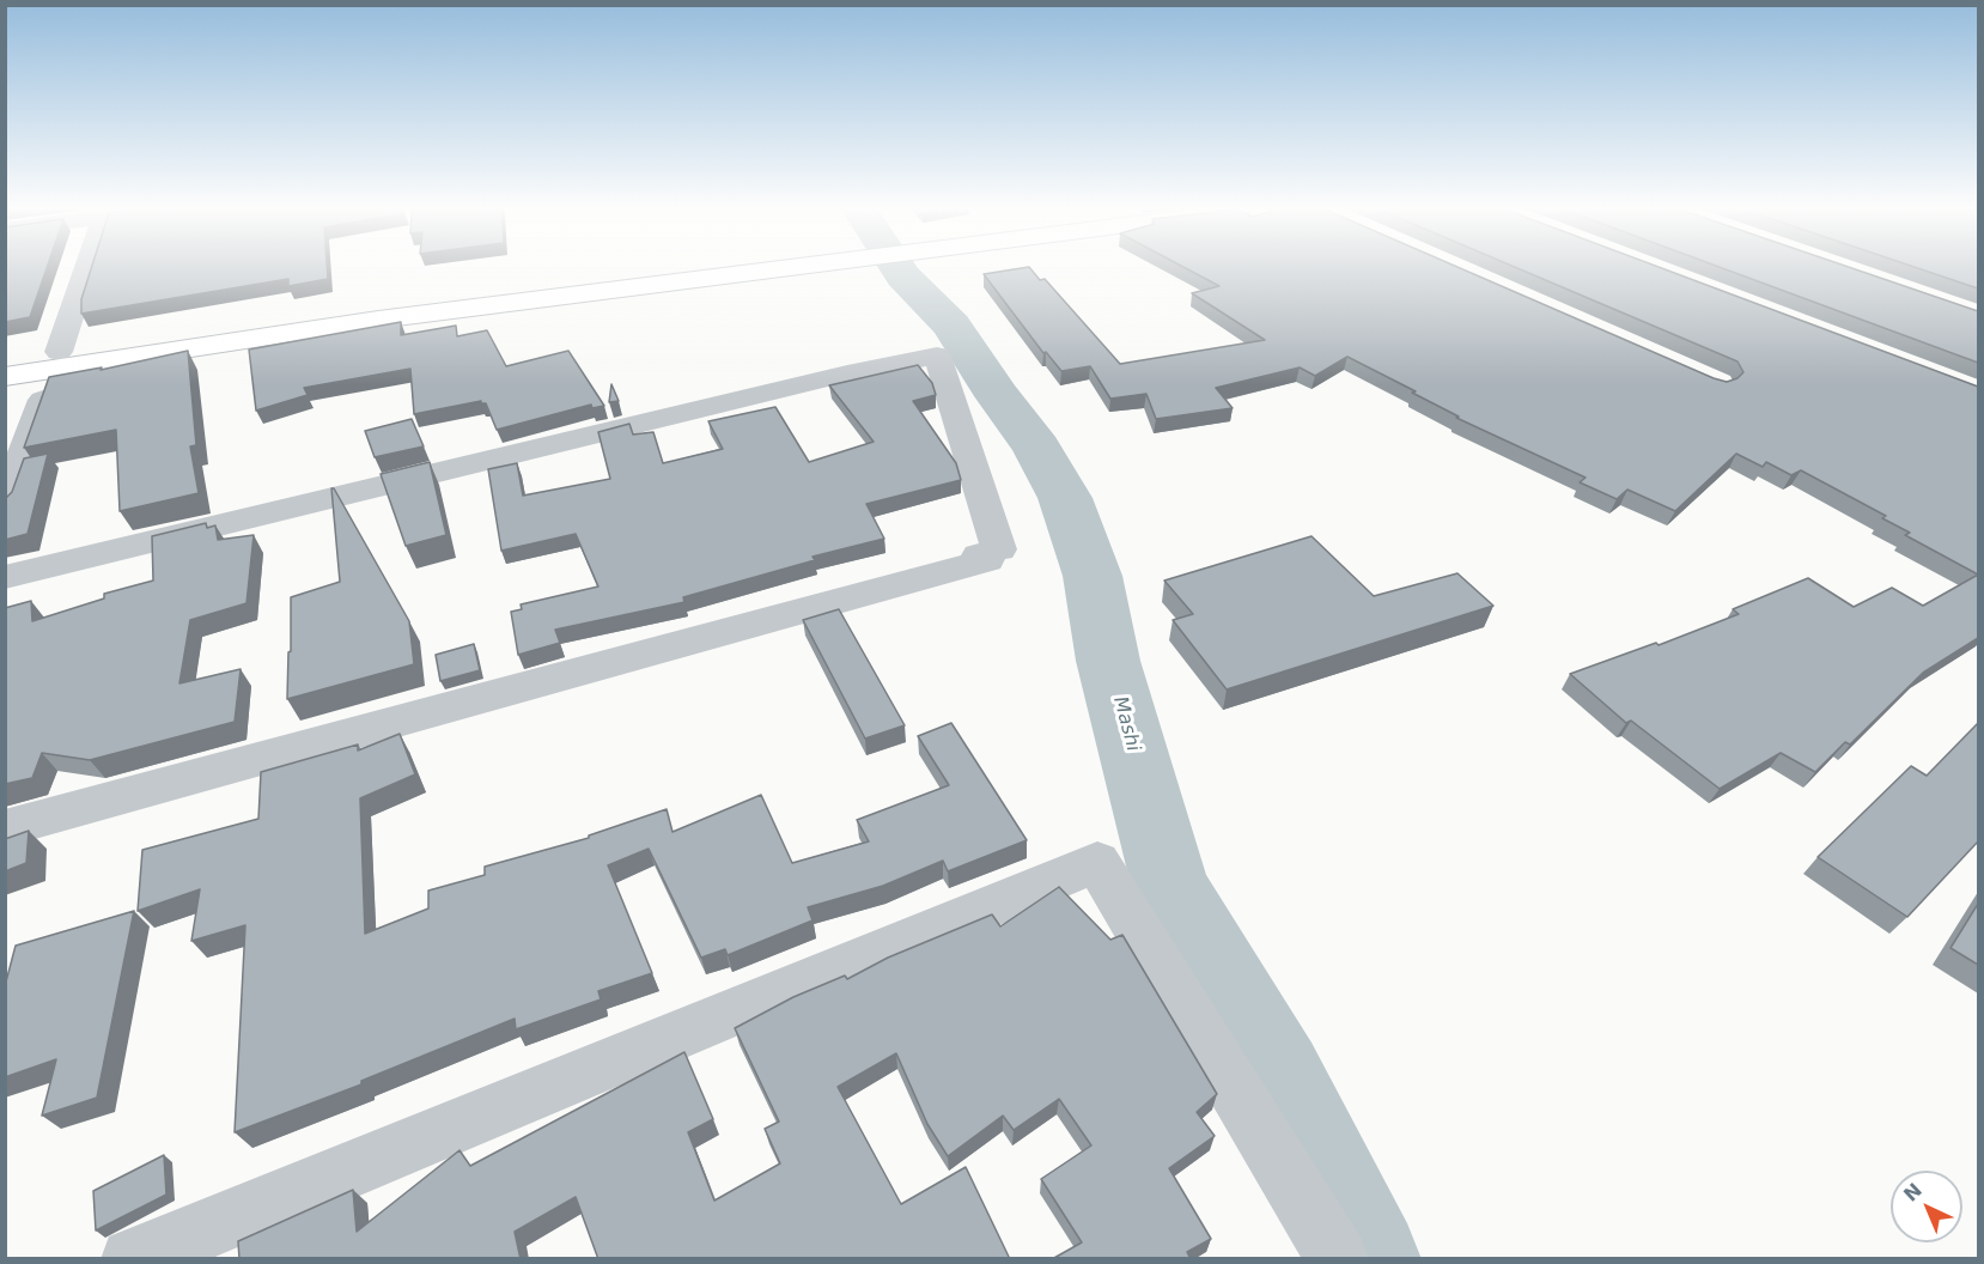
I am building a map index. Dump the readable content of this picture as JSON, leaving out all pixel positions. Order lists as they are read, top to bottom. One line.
{"water":["Mashi"],"north":"top left"}
